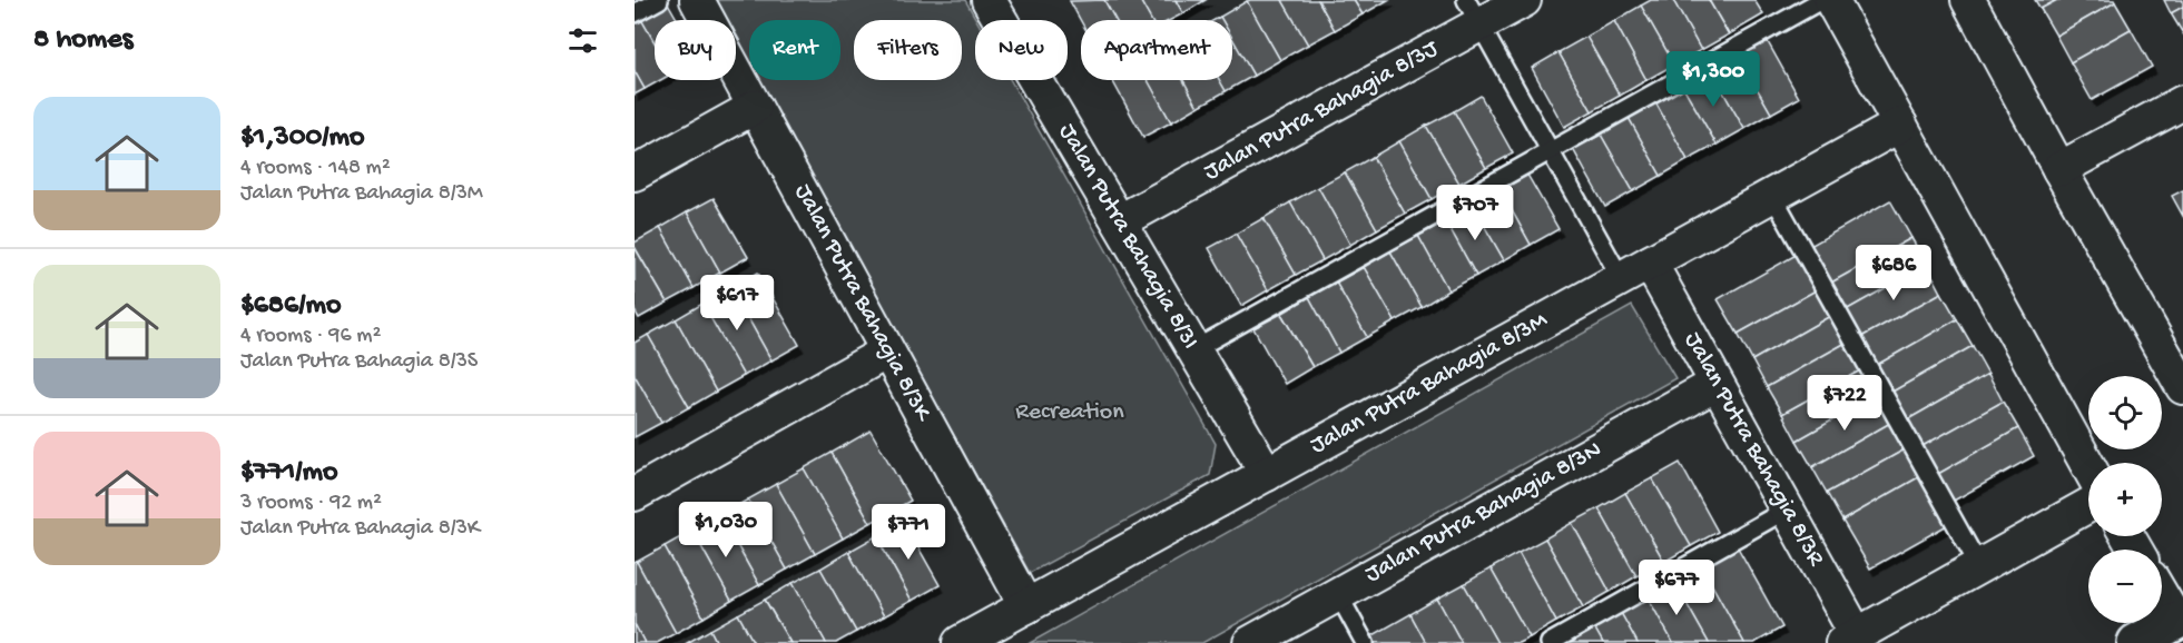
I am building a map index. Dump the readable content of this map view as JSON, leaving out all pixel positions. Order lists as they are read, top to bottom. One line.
{"streets":{"street":["Jalan Putra Bahagia 8/3J","Jalan Putra Bahagia 8/3I","Jalan Putra Bahagia 8/3K","Jalan Putra Bahagia 8/3M","Jalan Putra Bahagia 8/3R","Jalan Putra Bahagia 8/3N"]},"crossings":[["Jalan Putra Bahagia 8/3J","Jalan Putra Bahagia 8/3I"],["Jalan Putra Bahagia 8/3I","Jalan Putra Bahagia 8/3M"],["Jalan Putra Bahagia 8/3K","Jalan Putra Bahagia 8/3M"],["Jalan Putra Bahagia 8/3M","Jalan Putra Bahagia 8/3R"],["Jalan Putra Bahagia 8/3R","Jalan Putra Bahagia 8/3N"]],"parks":["Recreation"],"page":{"heading":"8 homes","chip":["Buy","Rent","Filters","New","Apartment"],"price":["$1,300","$707","$686","$617","$722","$1,030","$771","$677"],"list":[{"name":"$1,300/mo","note":"4 rooms · 148 m² · Jalan Putra Bahagia 8/3M"},{"name":"$686/mo","note":"4 rooms · 96 m² · Jalan Putra Bahagia 8/3S"},{"name":"$771/mo","note":"3 rooms · 92 m² · Jalan Putra Bahagia 8/3K"}],"map_buttons":["+","−"]}}
